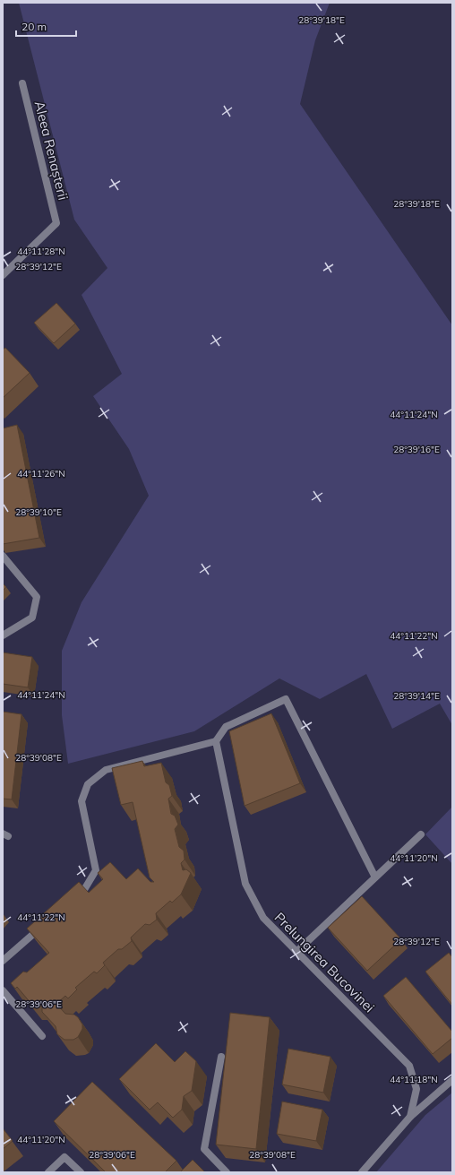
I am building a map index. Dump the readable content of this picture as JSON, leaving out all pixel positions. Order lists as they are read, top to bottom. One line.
{"streets":{"street":["Aleea Renașterii","Prelungirea Bucovinei"]},"scale_bar":"20 m","coordinates":["28°39'18\"E","44°11'28\"N","28°39'12\"E","44°11'24\"N","28°39'16\"E","44°11'26\"N","28°39'10\"E","44°11'22\"N","28°39'14\"E","28°39'08\"E","44°11'20\"N","28°39'06\"E","44°11'18\"N"]}
